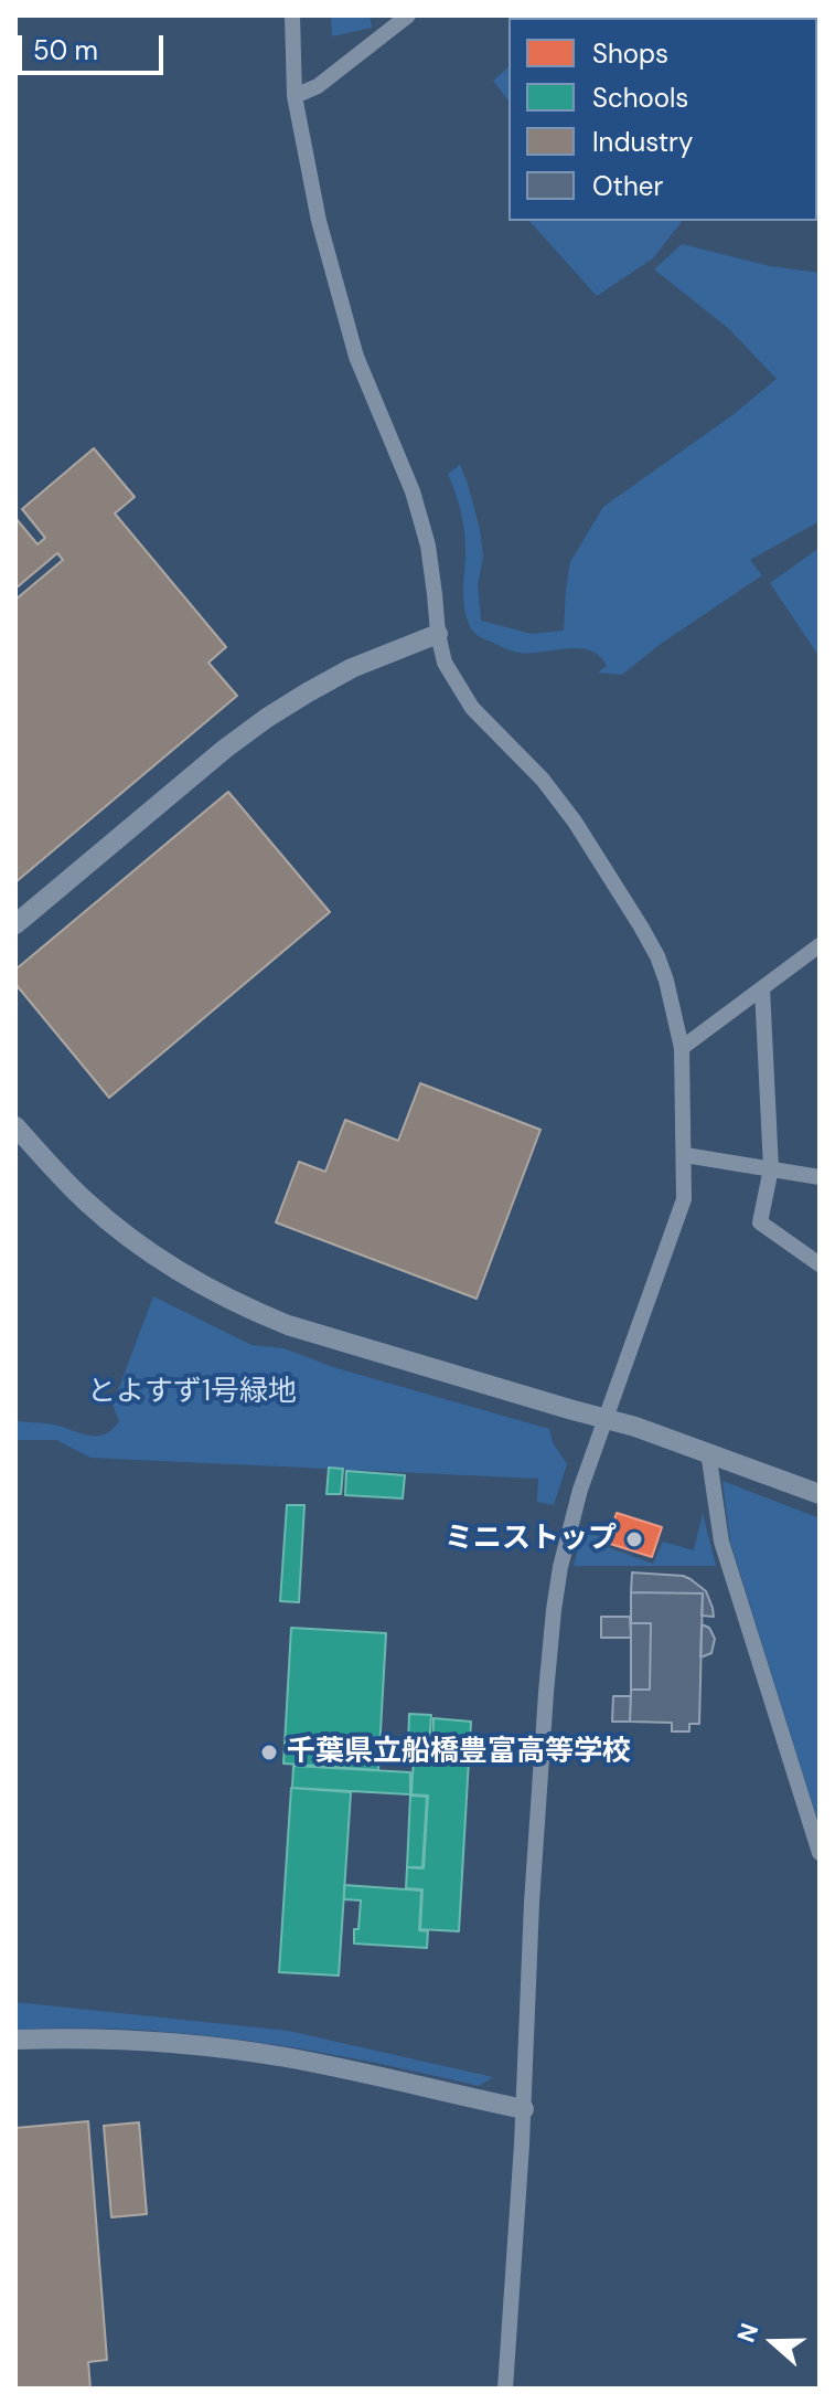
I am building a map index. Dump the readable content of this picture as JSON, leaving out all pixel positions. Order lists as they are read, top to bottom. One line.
{"parks":["とよすず1号緑地"],"places":["ミニストップ","千葉県立船橋豊富高等学校"],"legend":["Shops","Schools","Industry","Other"],"scale_bar":"50 m","north":"left"}
